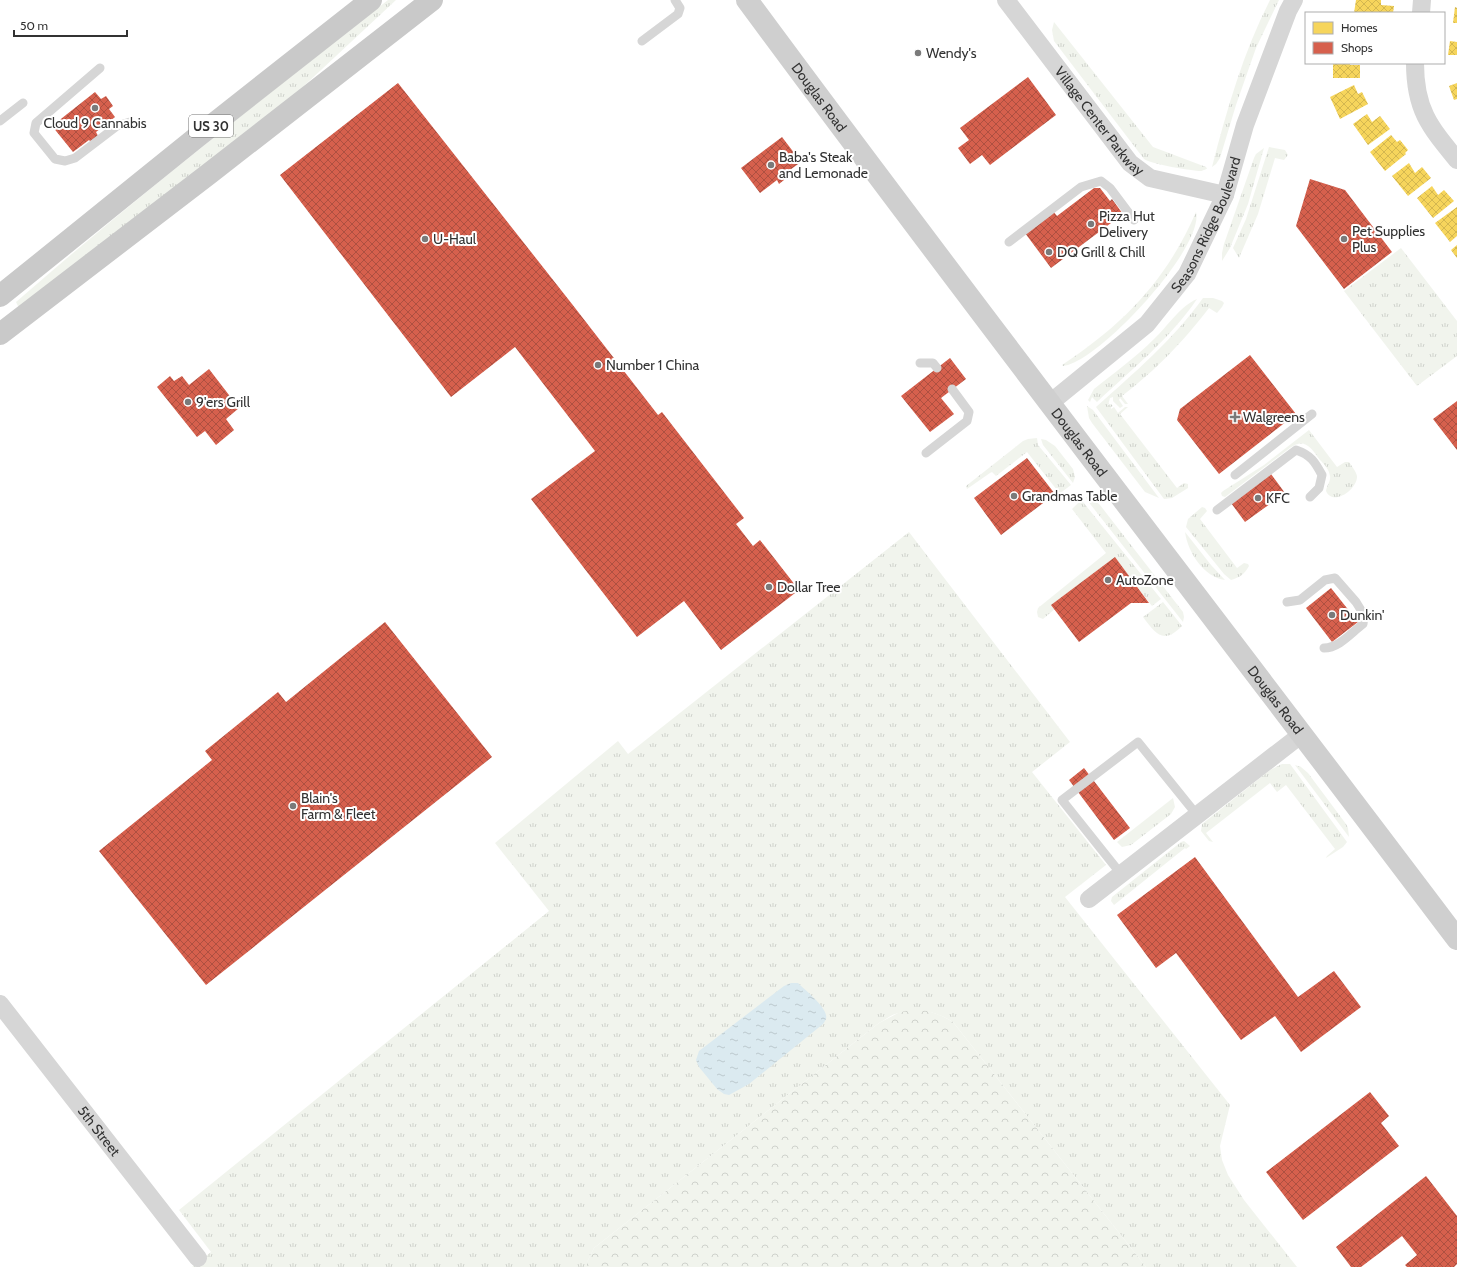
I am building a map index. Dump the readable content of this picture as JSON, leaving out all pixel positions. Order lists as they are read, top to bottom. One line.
{"streets":{"main road":["US 30"],"street":["Douglas Road","Village Center Parkway","Seasons Ridge Boulevard","5th Street"]},"crossings":[["Douglas Road","Seasons Ridge Boulevard"],["Village Center Parkway","Seasons Ridge Boulevard"]],"places":{"other":["Wendy's","Cloud 9 Cannabis","Baba's Steak and Lemonade","Pizza Hut Delivery","U-Haul","Pet Supplies Plus","DQ Grill & Chill","Number 1 China","9'ers Grill","Grandmas Table","KFC","AutoZone","Dollar Tree","Dunkin'","Blain's Farm & Fleet"],"health":["Walgreens"]},"legend":["Homes","Shops"],"scale_bar":"50 m"}
